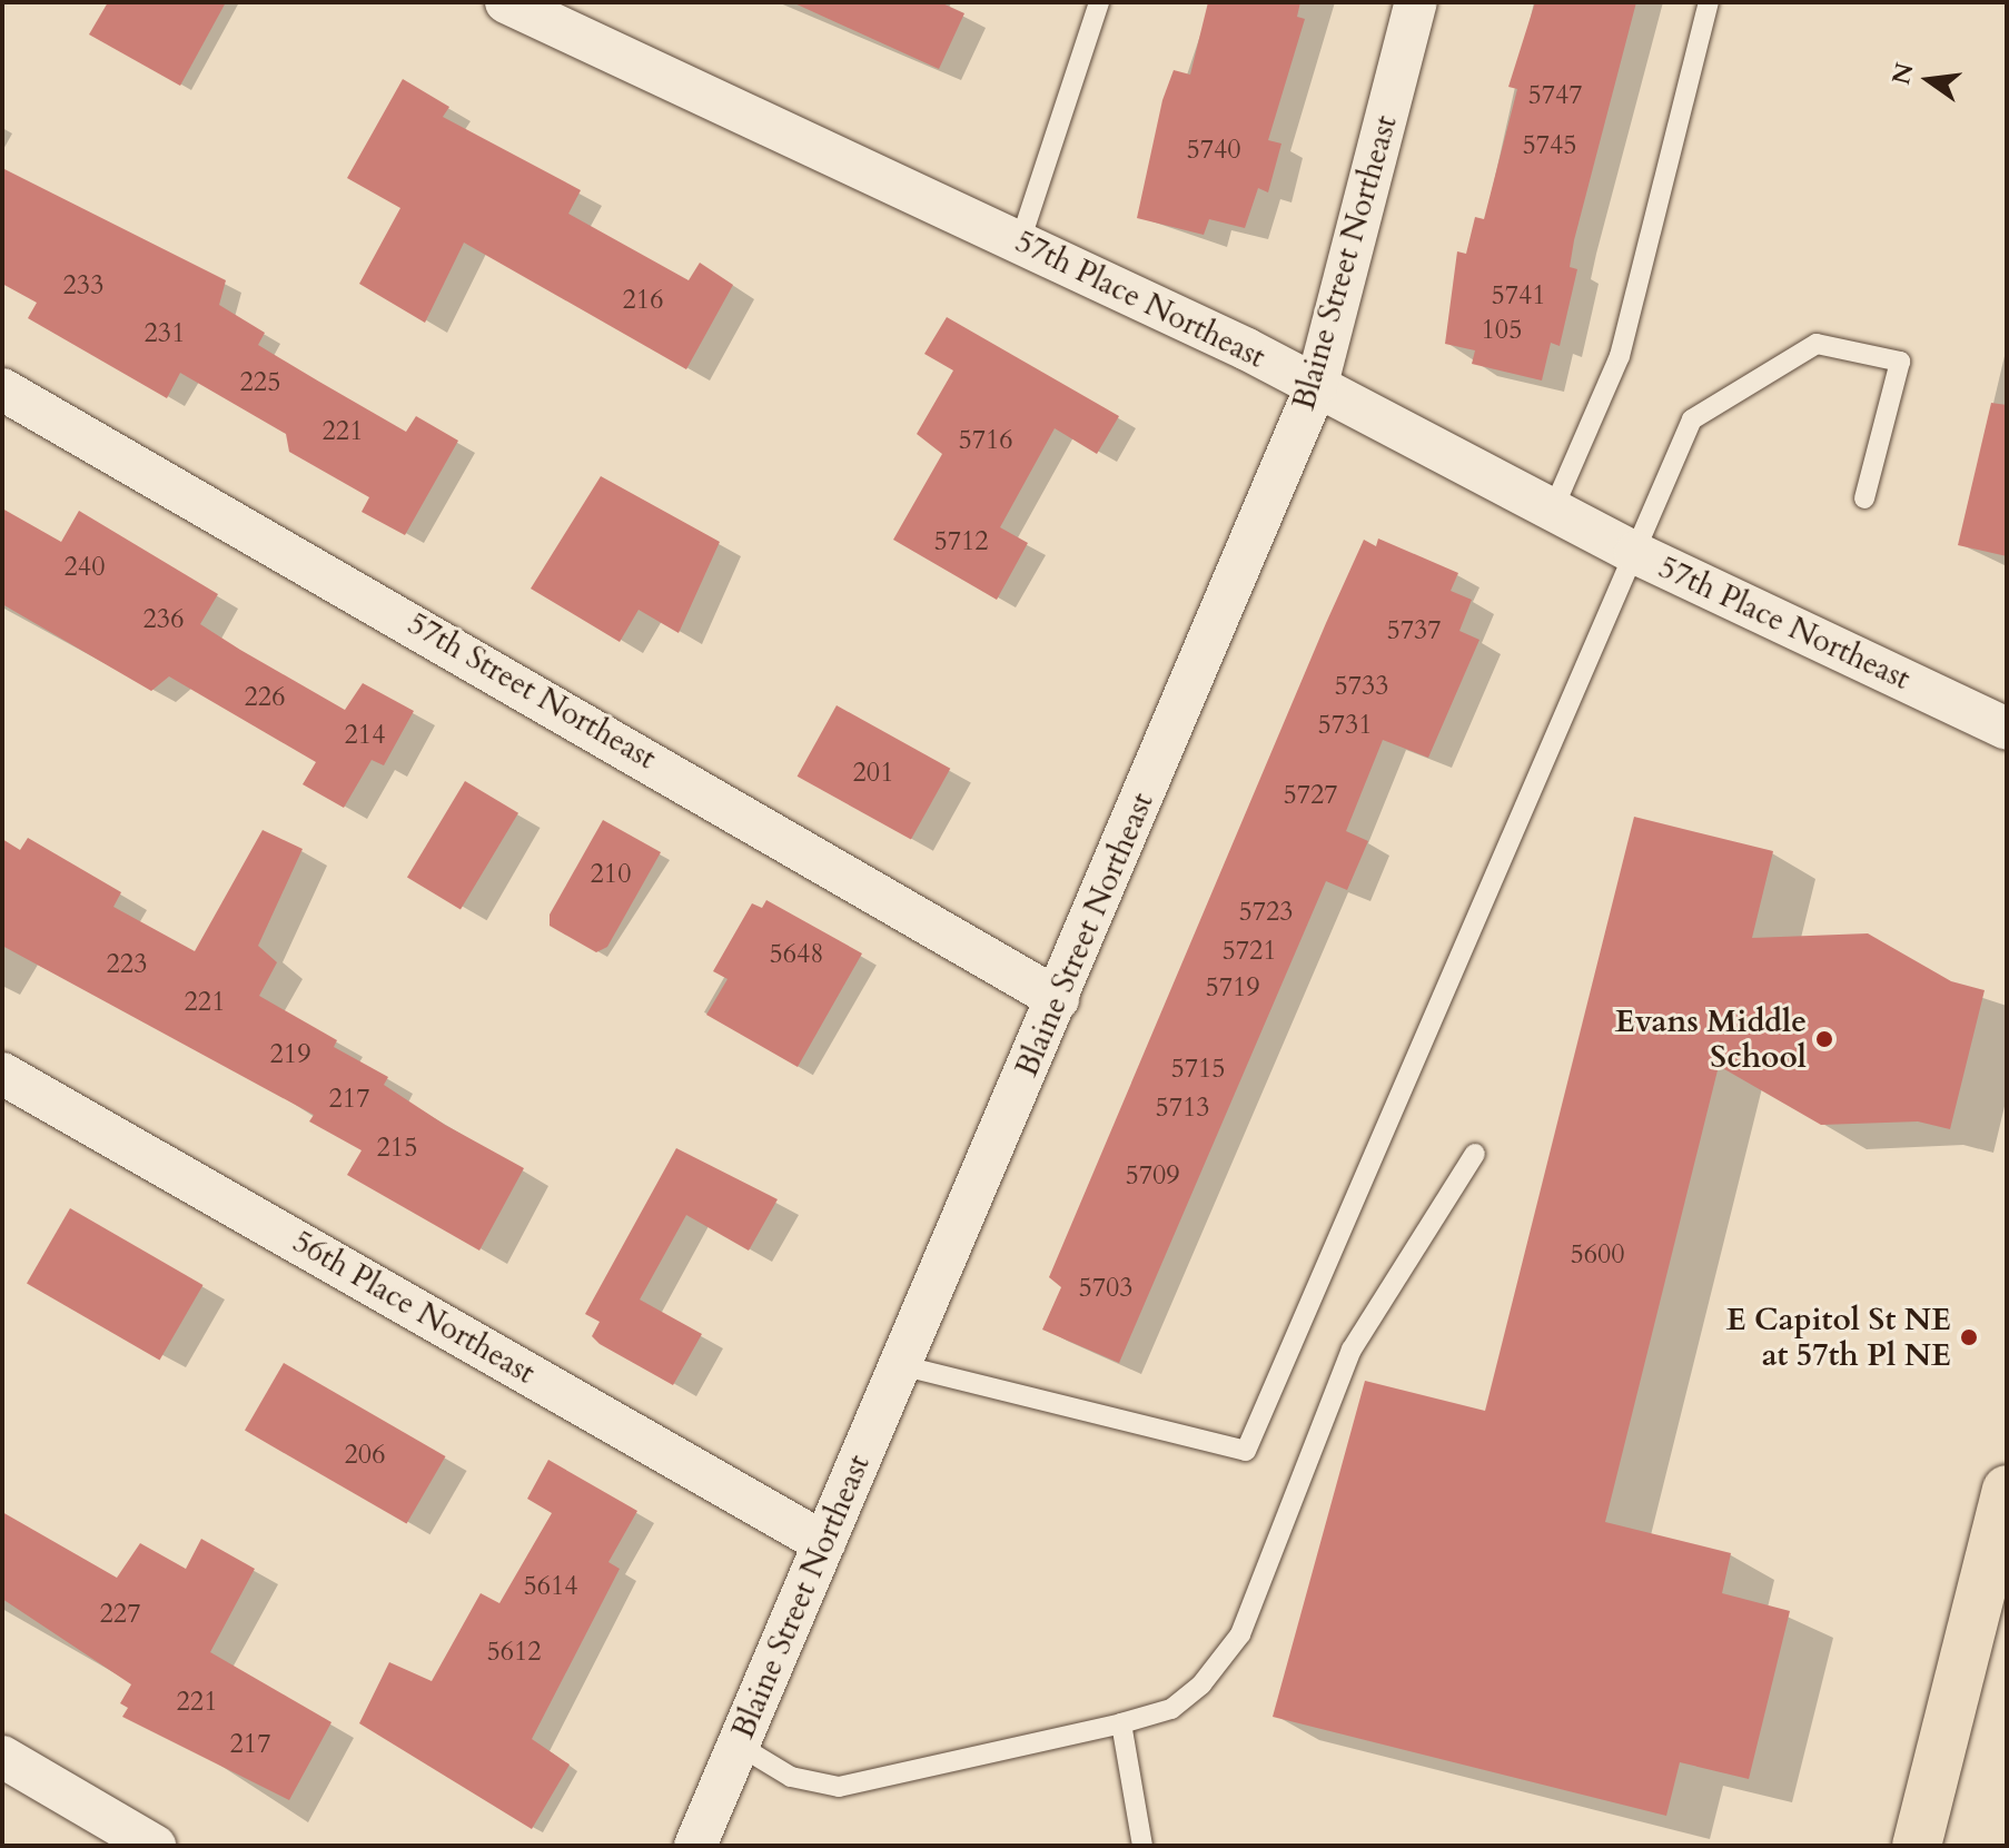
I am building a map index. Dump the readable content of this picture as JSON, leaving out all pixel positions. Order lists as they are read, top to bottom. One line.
{"streets":{"street":["Blaine Street Northeast","57th Place Northeast","57th Street Northeast","56th Place Northeast"]},"crossings":[["Blaine Street Northeast","57th Place Northeast"],["Blaine Street Northeast","57th Street Northeast"],["Blaine Street Northeast","56th Place Northeast"]],"places":["Evans Middle School","E Capitol St NE at 57th Pl NE"],"house_numbers":["5747","5745","5740","233","5741","216","105","231","225","221","5716","5712","240","236","5737","5733","226","5731","214","201","5727","210","5723","5721","5648","223","5719","221","219","5715","217","5713","215","5709","5600","5703","206","5614","227","5612","221","217"],"north":"left"}
